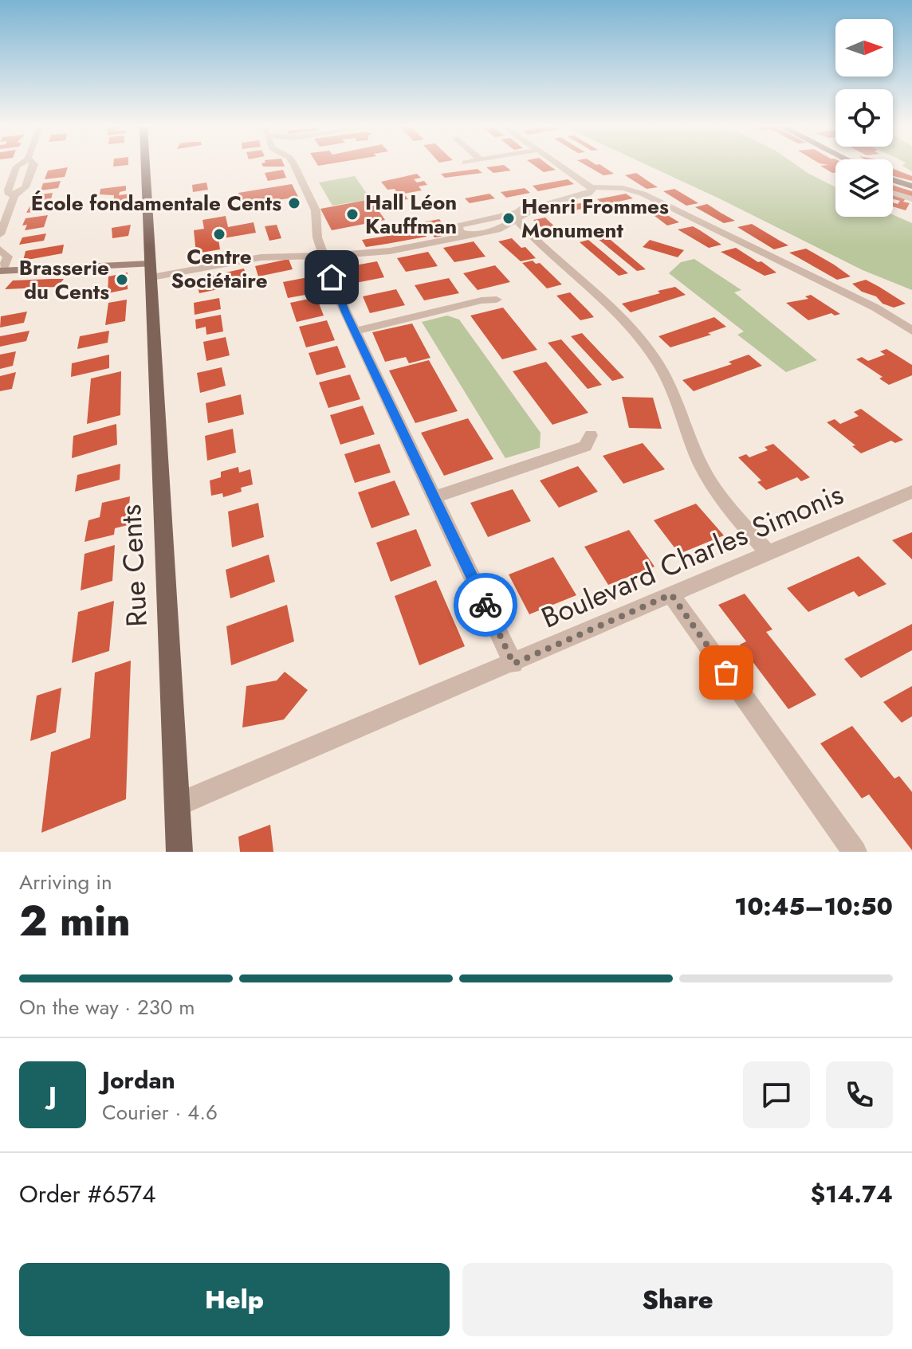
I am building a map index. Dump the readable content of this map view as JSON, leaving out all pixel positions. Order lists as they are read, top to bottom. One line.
{"streets":{"main road":["Rue Cents"],"street":["Boulevard Charles Simonis"]},"crossings":[["Boulevard Charles Simonis","Rue Cents"]],"places":["École fondamentale Cents","Hall Léon Kauffman","Henri Frommes Monument","Centre Sociétaire","Brasserie du Cents"],"north":"right","page":{"heading":["2 min","Arriving in","10:45–10:50"],"panel":["Jordan","Courier · 4.6","Order #6574","$14.74"],"bar":"On the way · 230 m","round":"J","buttons":["Help","Share"]}}
